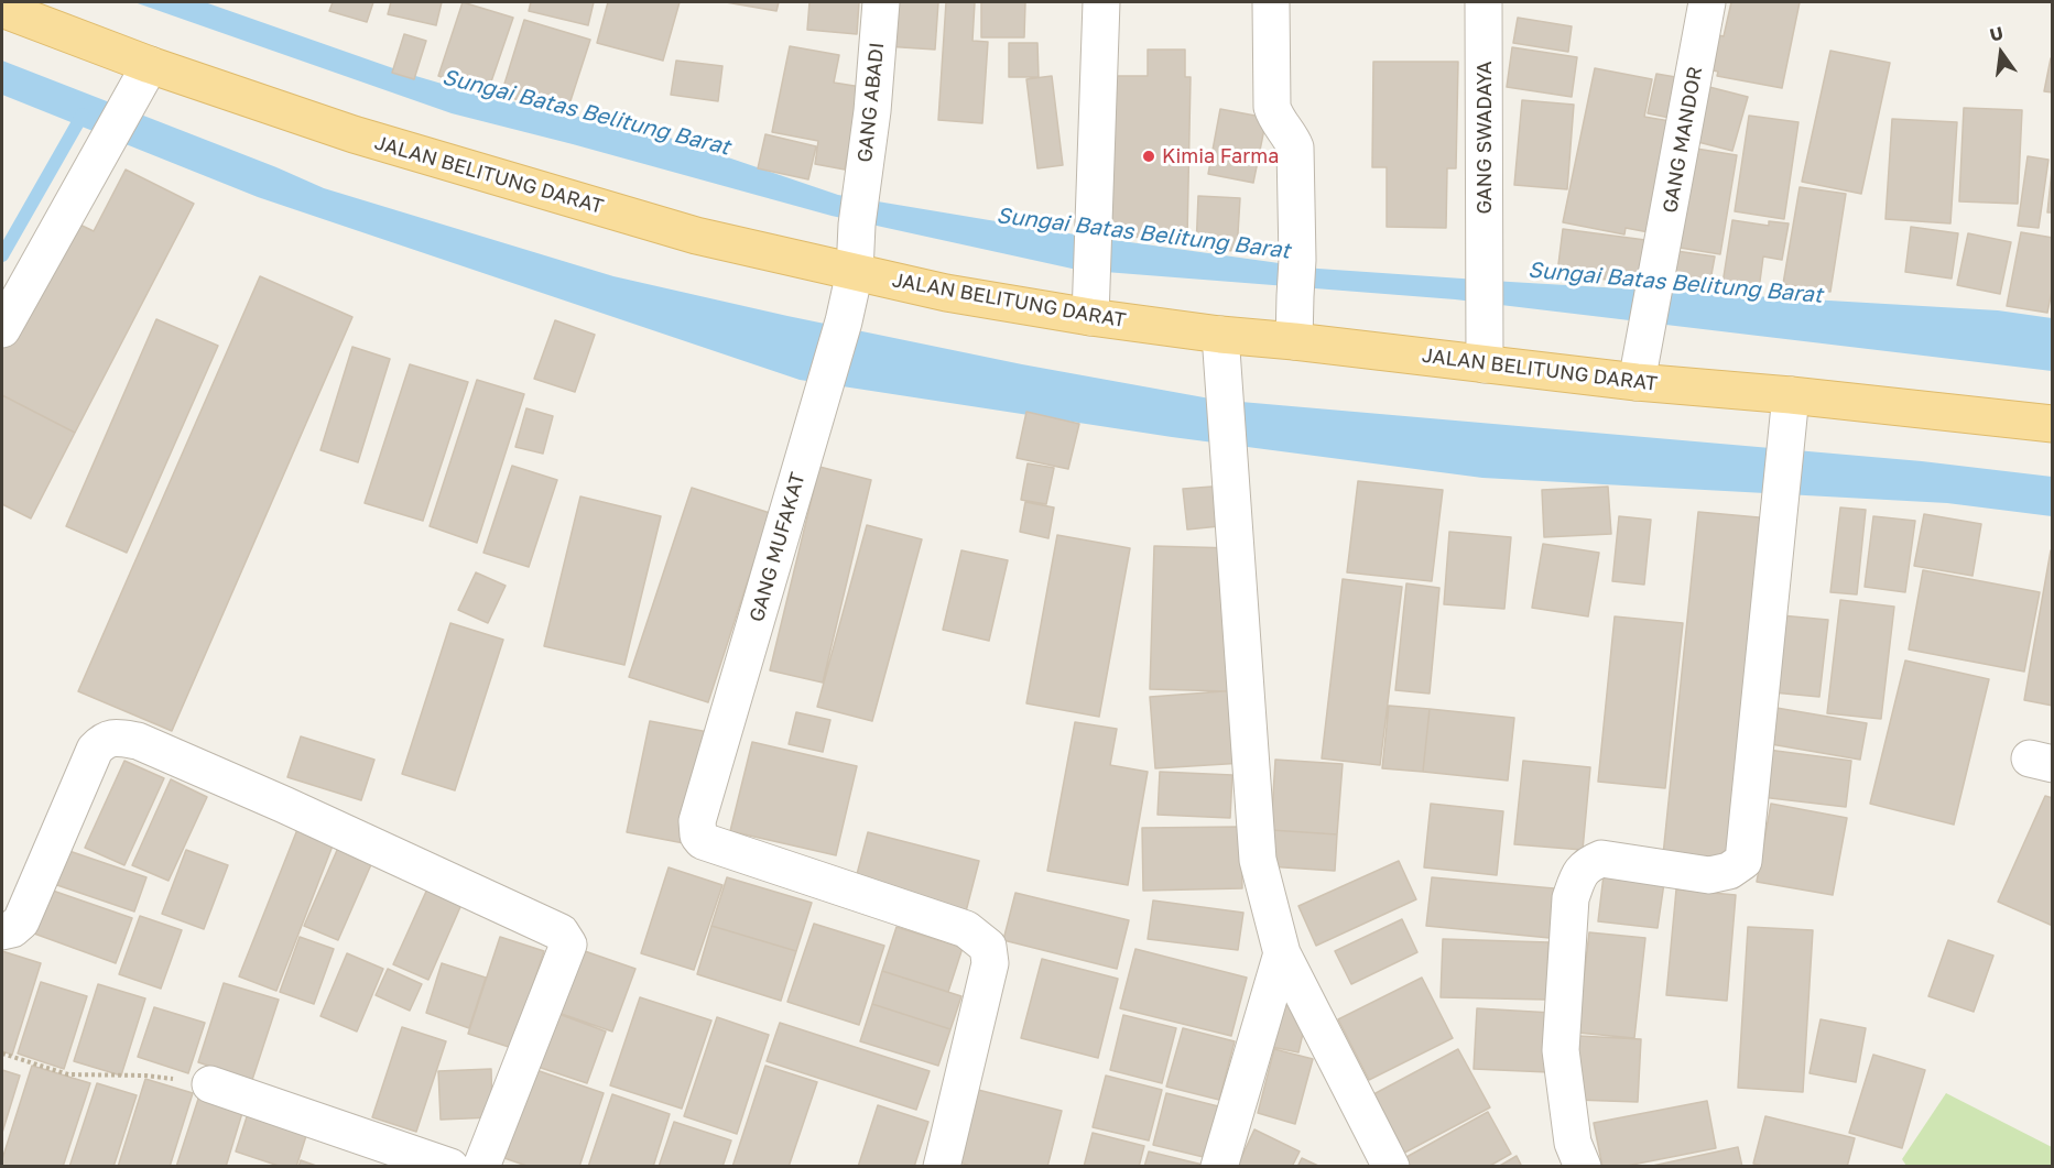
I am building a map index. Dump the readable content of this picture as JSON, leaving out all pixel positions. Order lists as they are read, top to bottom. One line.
{"streets":{"main road":["JALAN BELITUNG DARAT"],"street":["GANG ABADI","GANG SWADAYA","GANG MANDOR","GANG MUFAKAT"]},"crossings":[["GANG ABADI","JALAN BELITUNG DARAT"],["GANG ABADI","GANG MUFAKAT"],["GANG SWADAYA","JALAN BELITUNG DARAT"],["GANG MANDOR","JALAN BELITUNG DARAT"],["JALAN BELITUNG DARAT","GANG MUFAKAT"]],"water":["Sungai Batas Belitung Barat"],"places":["Kimia Farma"],"north":"top"}
